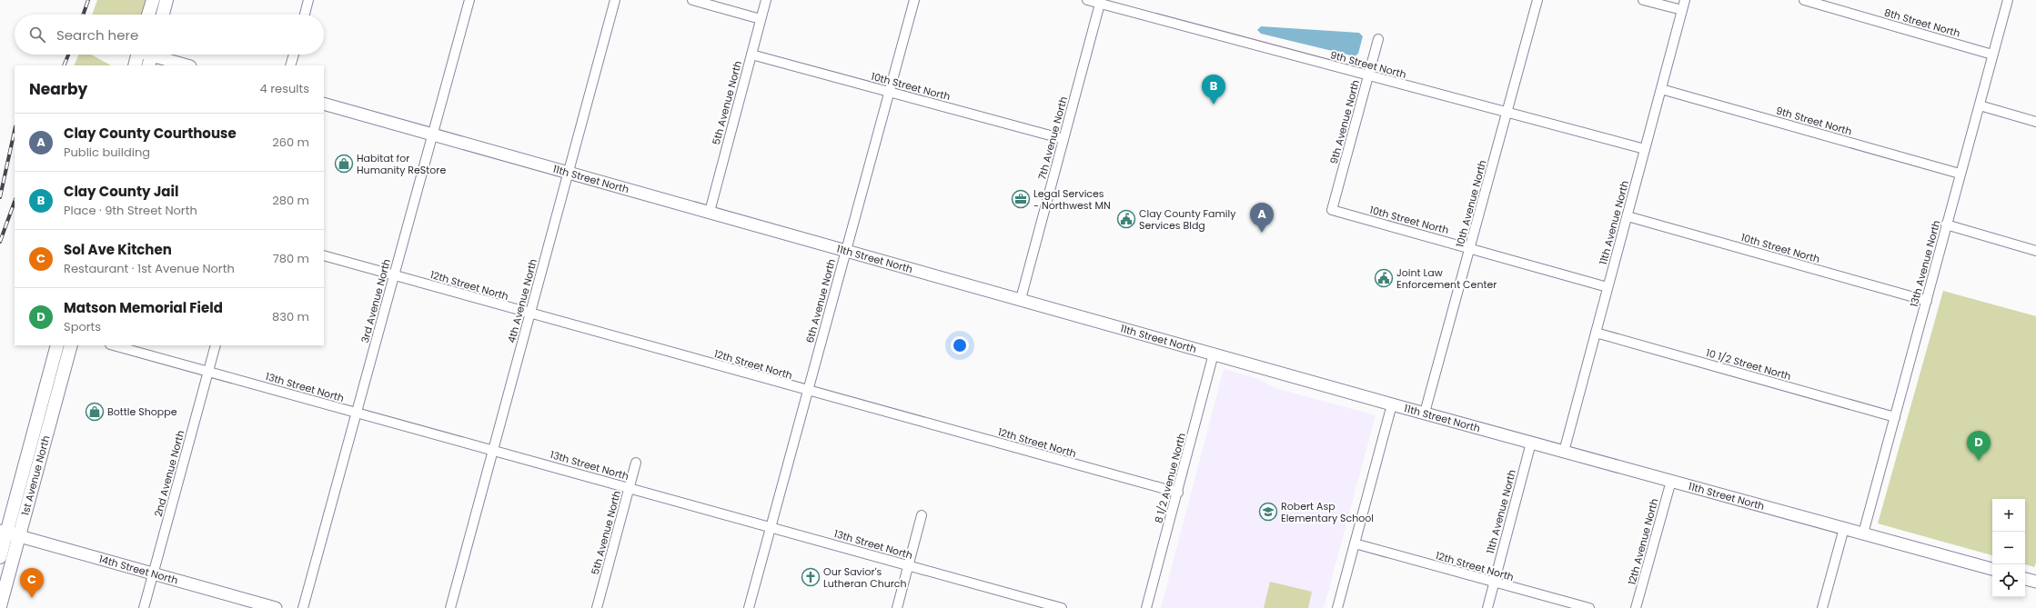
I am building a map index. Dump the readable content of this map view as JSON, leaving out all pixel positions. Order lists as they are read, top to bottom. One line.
{"streets":{"main road":["1st Avenue North"],"street":["8th Street North","9th Street North","10th Street North","5th Avenue North","9th Avenue North","7th Avenue North","11th Street North","10th Avenue North","11th Avenue North","13th Avenue North","12th Street North","3rd Avenue North","4th Avenue North","6th Avenue North","10 1/2 Street North","13th Street North","2nd Avenue North","8 1/2 Avenue North","12th Avenue North","14th Street North"]},"crossings":[["8th Street North","13th Avenue North"],["9th Street North","9th Avenue North"],["9th Street North","7th Avenue North"],["9th Street North","10th Avenue North"],["9th Street North","11th Avenue North"],["9th Street North","13th Avenue North"],["10th Street North","5th Avenue North"],["10th Street North","9th Avenue North"],["10th Street North","7th Avenue North"],["10th Street North","10th Avenue North"],["10th Street North","11th Avenue North"],["10th Street North","13th Avenue North"],["10th Street North","6th Avenue North"],["5th Avenue North","11th Street North"],["5th Avenue North","13th Street North"],["7th Avenue North","11th Street North"],["11th Street North","10th Avenue North"],["11th Street North","11th Avenue North"],["11th Street North","13th Avenue North"],["11th Street North","3rd Avenue North"],["11th Street North","4th Avenue North"],["11th Street North","6th Avenue North"],["11th Street North","8 1/2 Avenue North"],["11th Street North","12th Avenue North"],["11th Avenue North","12th Street North"],["11th Avenue North","10 1/2 Street North"],["13th Avenue North","10 1/2 Street North"],["12th Street North","3rd Avenue North"],["12th Street North","4th Avenue North"],["12th Street North","6th Avenue North"],["12th Street North","8 1/2 Avenue North"],["3rd Avenue North","13th Street North"],["4th Avenue North","13th Street North"],["6th Avenue North","13th Street North"],["13th Street North","2nd Avenue North"],["2nd Avenue North","14th Street North"],["1st Avenue North","14th Street North"]],"places":{"shop":["Habitat for Humanity ReStore","Bottle Shoppe"],"office":["Legal Services - Northwest MN"],"public building":["Clay County Family Services Bldg","Joint Law Enforcement Center"],"school or university":["Robert Asp Elementary School"],"church":["Our Savior's Lutheran Church"]},"page":{"search":"Search here","heading":["Nearby","4 results"],"pins":["B","A","D","C"],"list":[{"mark":"A","name":"Clay County Courthouse","note":"Public building","value":"260 m"},{"mark":"B","name":"Clay County Jail","note":"Place · 9th Street North","value":"280 m"},{"mark":"C","name":"Sol Ave Kitchen","note":"Restaurant · 1st Avenue North","value":"780 m"},{"mark":"D","name":"Matson Memorial Field","note":"Sports","value":"830 m"}],"map_buttons":["+","−"]}}
